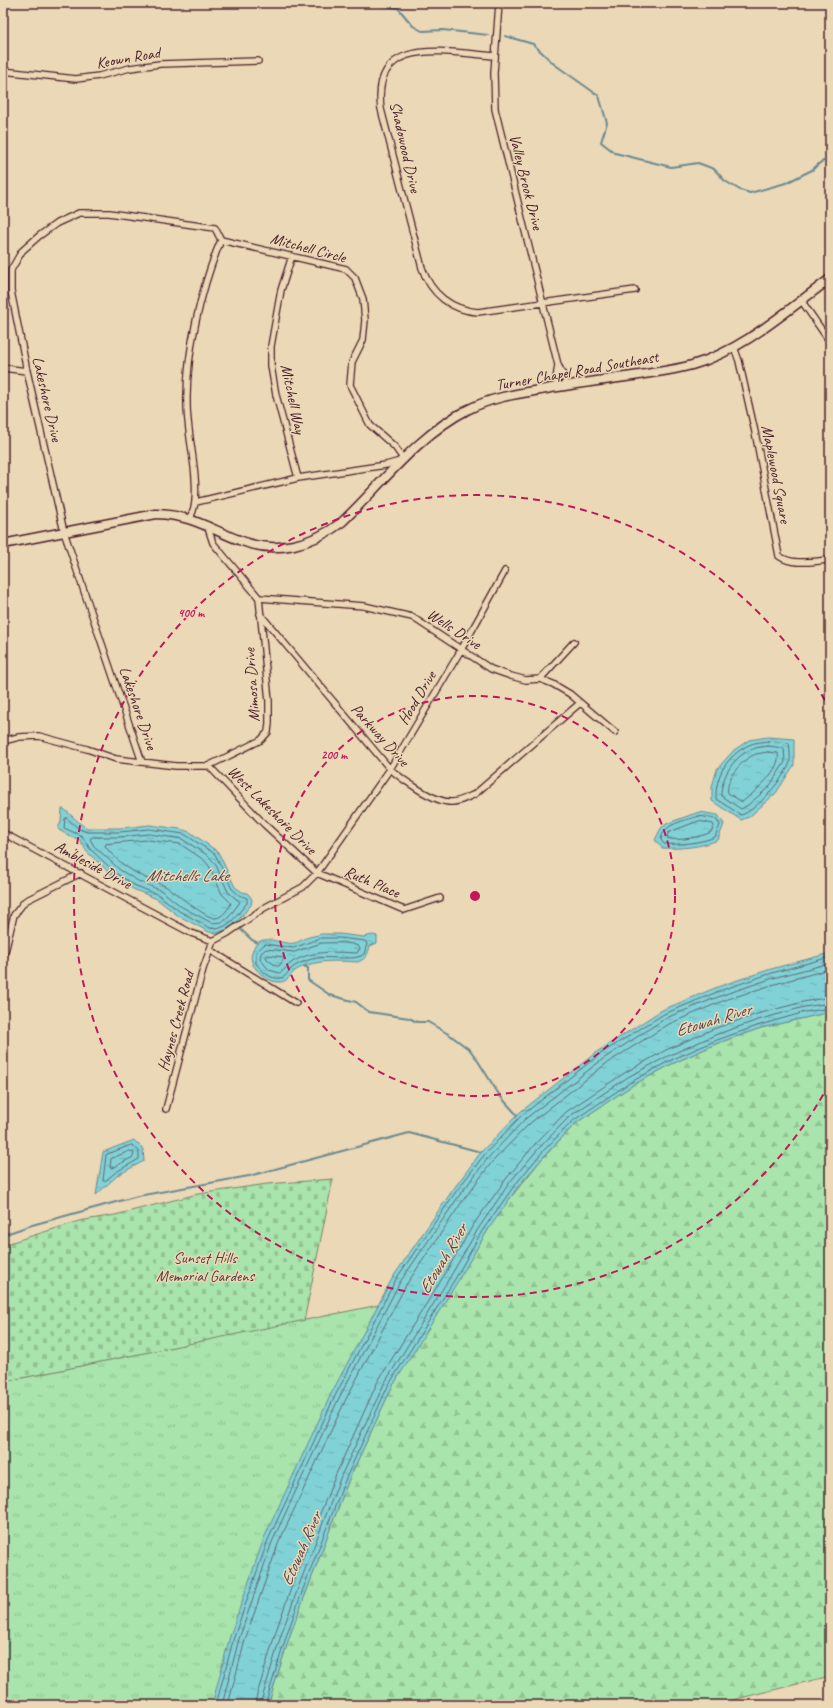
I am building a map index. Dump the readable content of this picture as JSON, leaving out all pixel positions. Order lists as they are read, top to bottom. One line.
{"streets":{"street":["Keown Road","Shadowood Drive","Valley Brook Drive","Mitchell Circle","Turner Chapel Road Southeast","Lakeshore Drive","Mitchell Way","Maplewood Square","Wells Drive","Mimosa Drive","Hood Drive","Parkway Drive","West Lakeshore Drive","Ambleside Drive","Ruth Place","Haynes Creek Road"]},"crossings":[["Shadowood Drive","Valley Brook Drive"],["Valley Brook Drive","Turner Chapel Road Southeast"],["Mitchell Circle","Turner Chapel Road Southeast"],["Mitchell Circle","Lakeshore Drive"],["Mitchell Circle","Mitchell Way"],["Turner Chapel Road Southeast","Lakeshore Drive"],["Turner Chapel Road Southeast","Maplewood Square"],["Lakeshore Drive","Mimosa Drive"],["Wells Drive","Mimosa Drive"],["Wells Drive","Hood Drive"],["Wells Drive","Parkway Drive"],["Mimosa Drive","Parkway Drive"],["Mimosa Drive","West Lakeshore Drive"],["Hood Drive","Parkway Drive"],["Hood Drive","West Lakeshore Drive"],["Hood Drive","Ruth Place"],["West Lakeshore Drive","Ruth Place"],["Ambleside Drive","Haynes Creek Road"]],"water":["Mitchells Lake","Etowah River"],"parks":["Sunset Hills Memorial Gardens"],"rings":["400 m","200 m"]}
